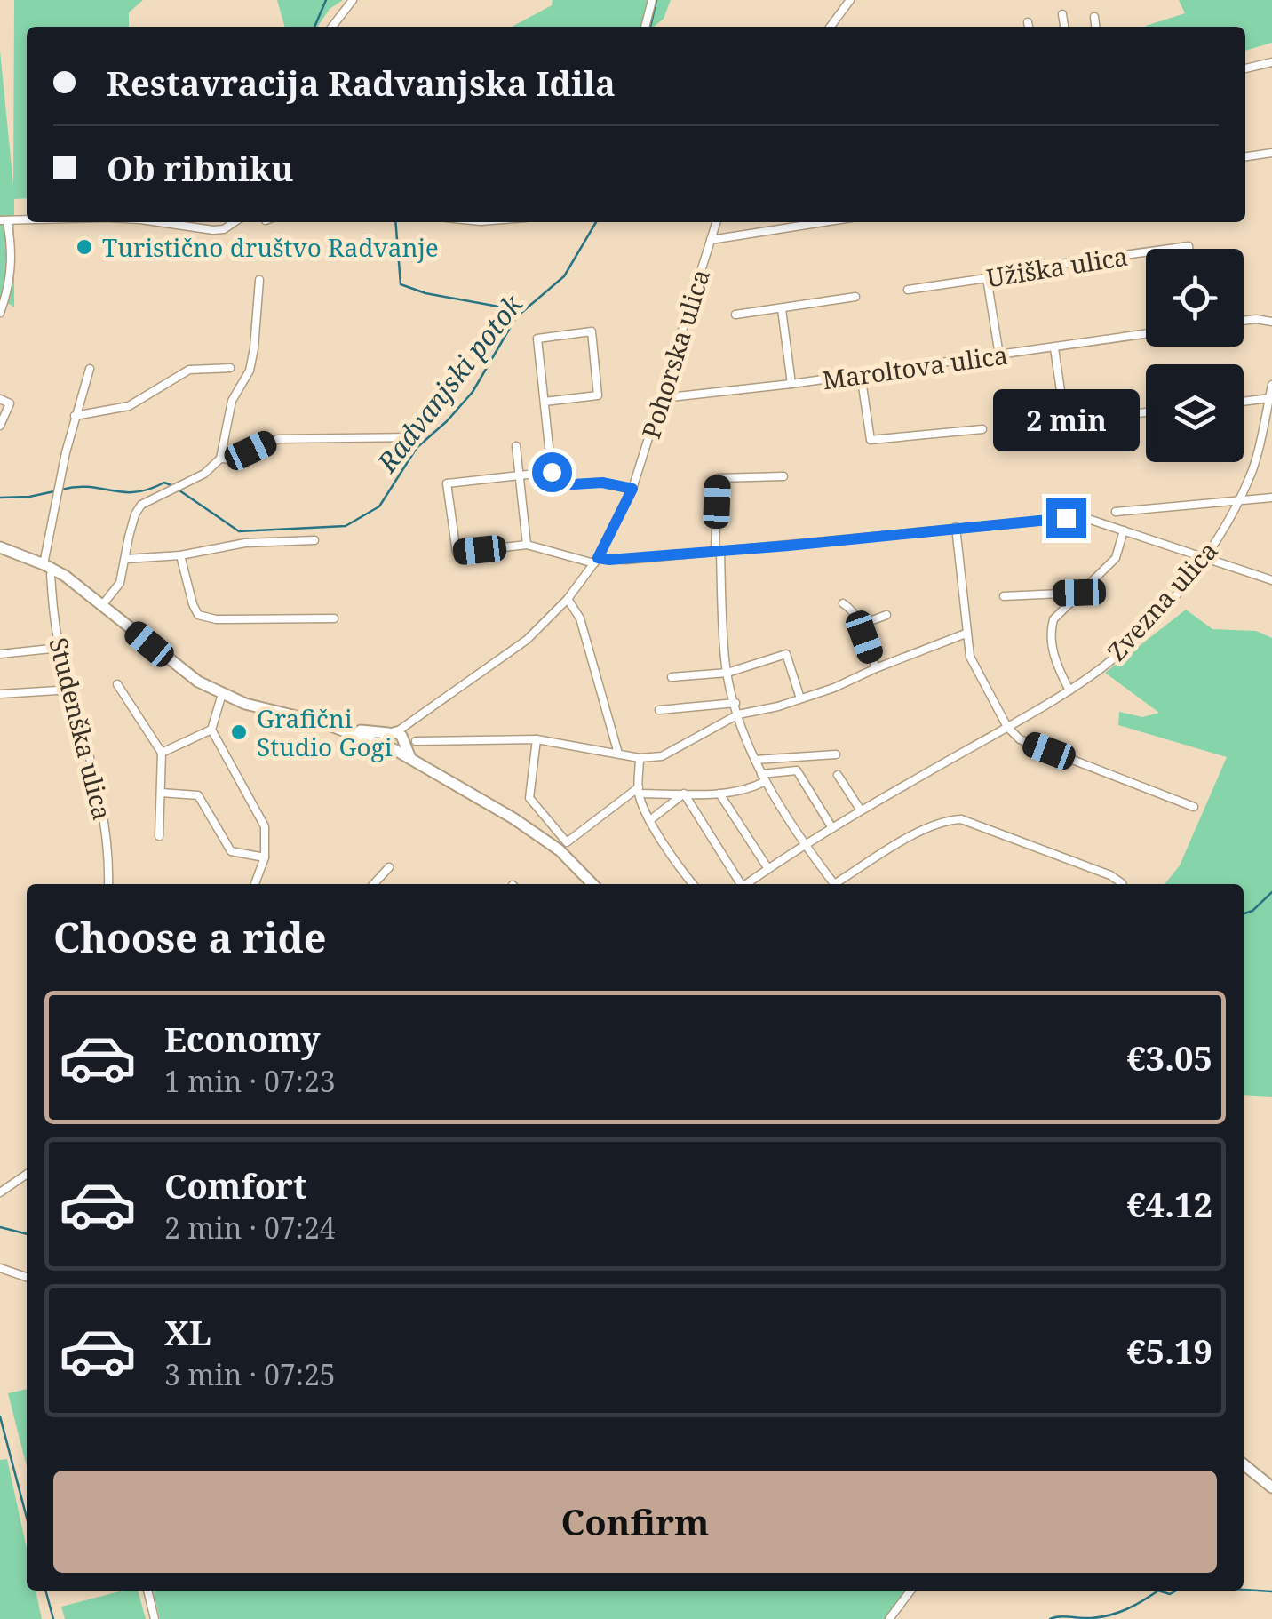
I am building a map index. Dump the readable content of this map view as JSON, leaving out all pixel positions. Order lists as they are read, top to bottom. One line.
{"streets":{"street":["Užiška ulica","Pohorska ulica","Maroltova ulica","Zvezna ulica","Studenška ulica"]},"crossings":[["Pohorska ulica","Maroltova ulica"]],"water":["Radvanjski potok"],"places":["Turistično društvo Radvanje","Grafični Studio Gogi"],"page":{"banner":["Restavracija Radvanjska Idila","Ob ribniku"],"bubble":"2 min","heading":"Choose a ride","list":[{"name":"Economy","note":"1 min · 07:23","value":"€3.05"},{"name":"Comfort","note":"2 min · 07:24","value":"€4.12"},{"name":"XL","note":"3 min · 07:25","value":"€5.19"}],"buttons":"Confirm"}}
